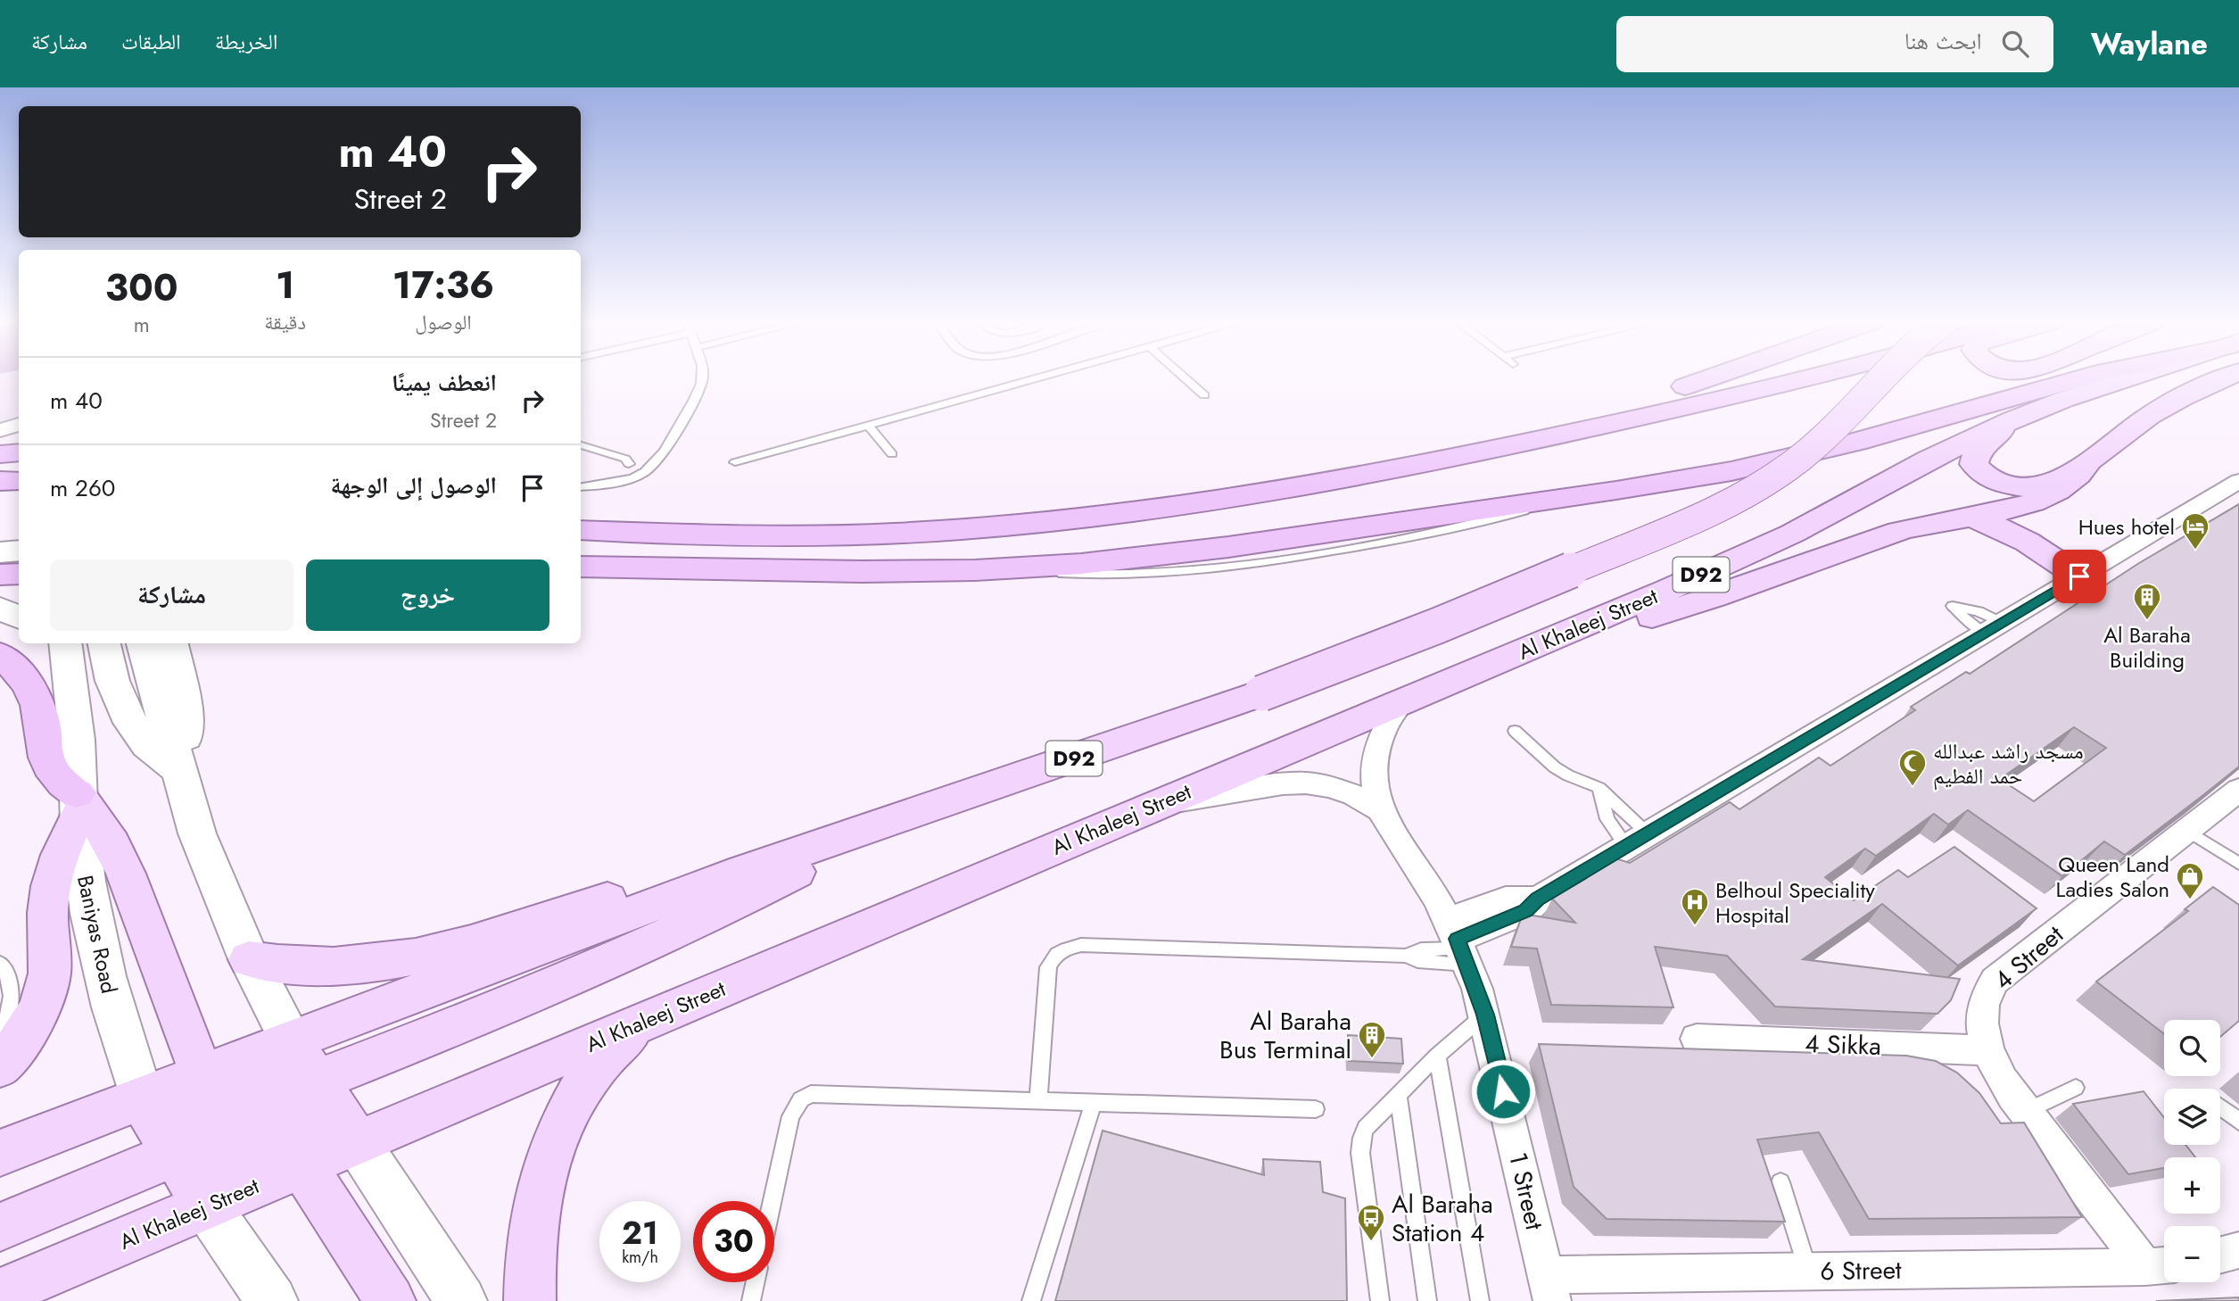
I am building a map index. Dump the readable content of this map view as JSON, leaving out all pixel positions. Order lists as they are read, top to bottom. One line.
{"streets":{"main road":["D92","Al Khaleej Street","Baniyas Road"],"street":["4 Street","4 Sikka","1 Street","6 Street"]},"crossings":[["Al Khaleej Street","Baniyas Road"],["Al Khaleej Street","1 Street"],["4 Street","4 Sikka"],["4 Street","6 Street"],["1 Street","6 Street"]],"places":{"hotel":["Hues hotel"],"building":["Al Baraha Building","Al Baraha Bus Terminal"],"mosque":["مسجد راشد عبدالله حمد الفطيم"],"shop":["Queen Land Ladies Salon"],"hospital":["Belhoul Speciality Hospital"],"bus stop":["Al Baraha Station 4"]},"page":{"header":"Waylane","search":"ابحث هنا","nav":["الخريطة","الطبقات","مشاركة"],"turn":["40 m","2 Street"],"eta":["17:36","الوصول","1","دقيقة","300","m"],"list":[{"name":"انعطف يمينًا","note":"2 Street","value":"40 m"},{"name":"الوصول إلى الوجهة","value":"260 m"}],"buttons":["خروج","مشاركة"],"map_buttons":["+","−"],"speed":"21 km/h","limit":"30"}}
